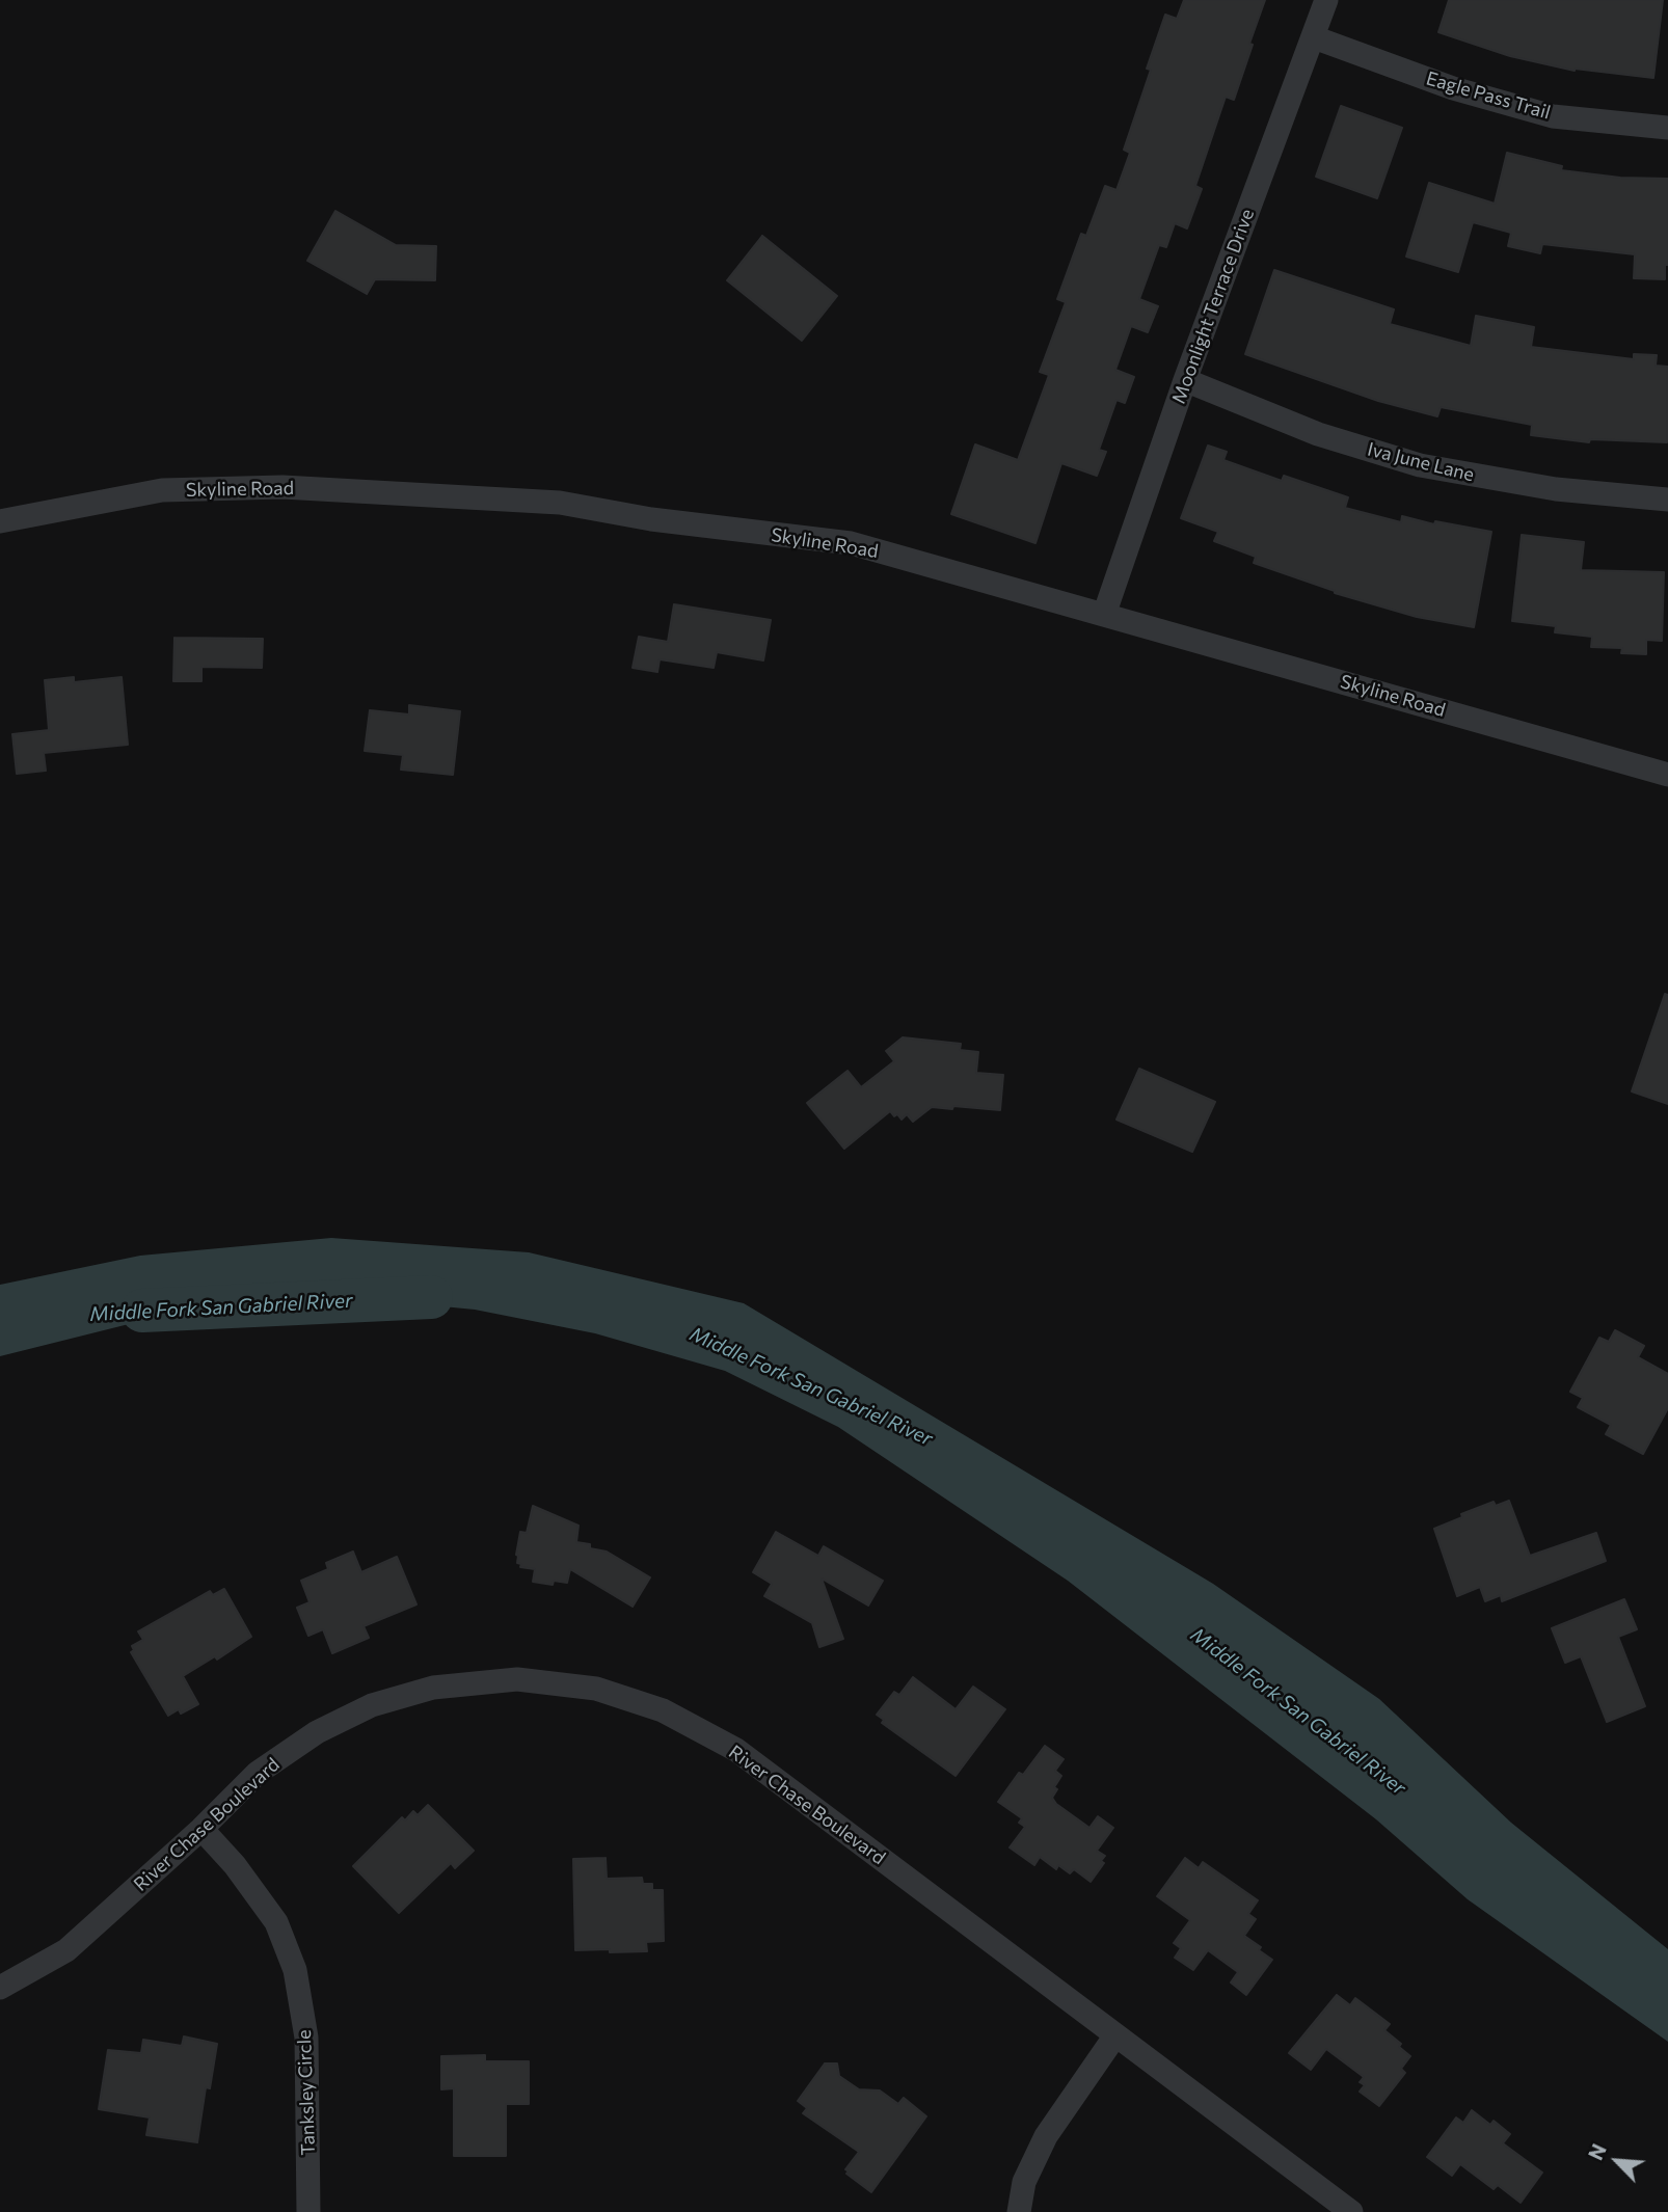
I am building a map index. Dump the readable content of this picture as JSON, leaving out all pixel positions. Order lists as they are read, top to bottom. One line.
{"streets":{"street":["Eagle Pass Trail","Moonlight Terrace Drive","Iva June Lane","Skyline Road","River Chase Boulevard","Tanksley Circle"]},"crossings":[["Eagle Pass Trail","Moonlight Terrace Drive"],["Moonlight Terrace Drive","Iva June Lane"],["Moonlight Terrace Drive","Skyline Road"],["River Chase Boulevard","Tanksley Circle"]],"water":["Middle Fork San Gabriel River"],"north":"top left"}
